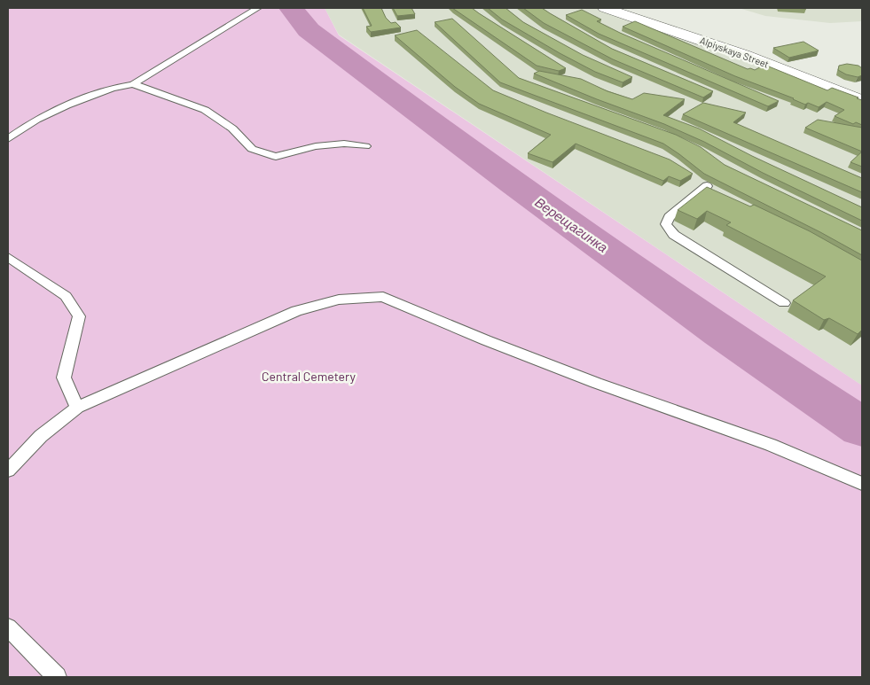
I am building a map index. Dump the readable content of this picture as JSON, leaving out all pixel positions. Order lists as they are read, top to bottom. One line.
{"streets":{"street":["Alpiyskaya Street"]},"water":["Верещагинка"],"parks":["Central Cemetery"]}
